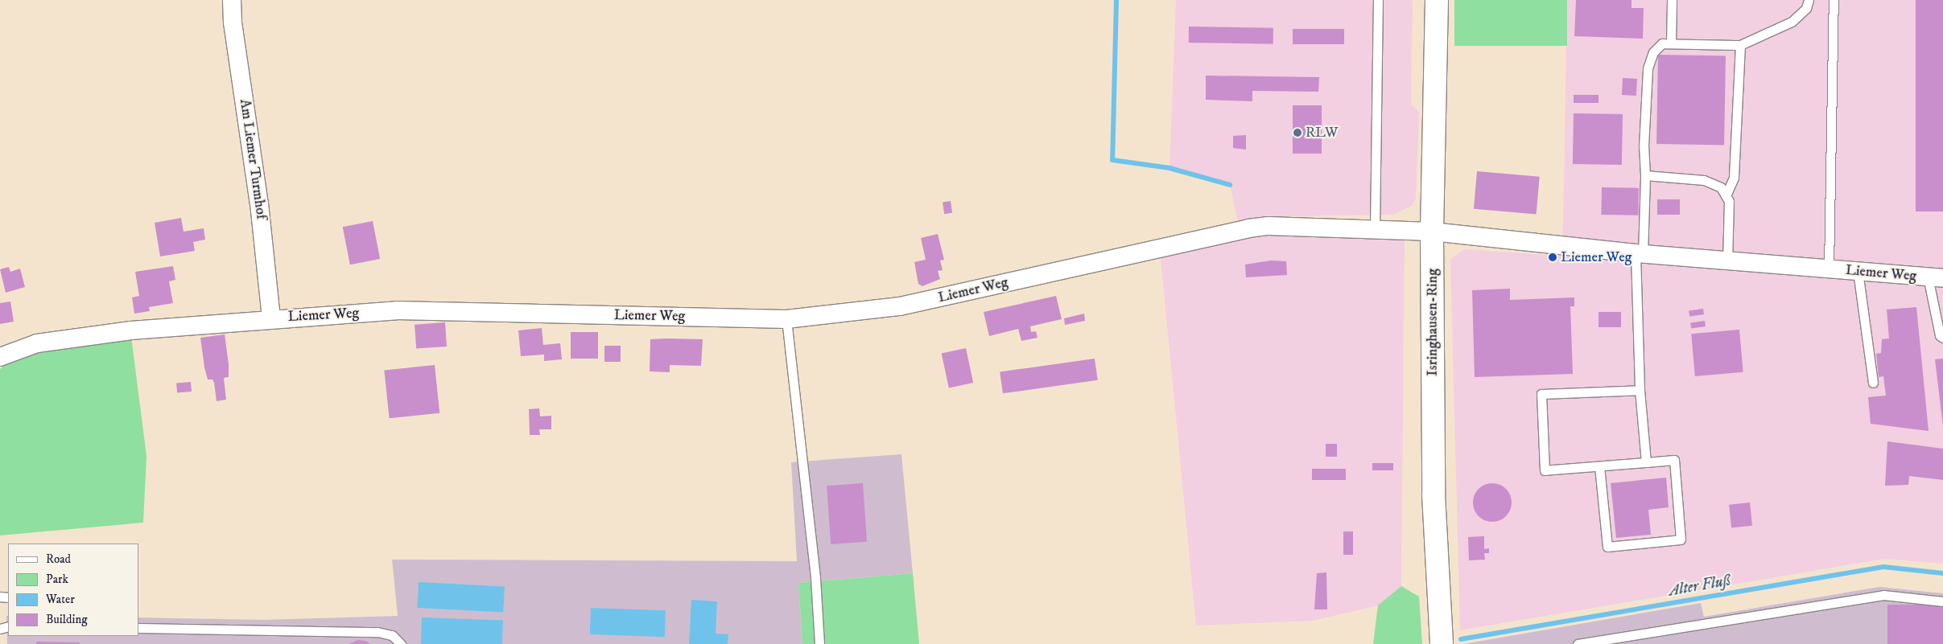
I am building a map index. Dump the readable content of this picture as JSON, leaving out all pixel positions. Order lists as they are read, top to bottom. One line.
{"streets":{"street":["Am Liemer Turmhof","Liemer Weg","Isringhausen-Ring"]},"crossings":[["Am Liemer Turmhof","Liemer Weg"],["Liemer Weg","Isringhausen-Ring"]],"water":["Alter Fluß"],"places":["RLW","Liemer Weg"],"legend":["Road","Park","Water","Building"]}
